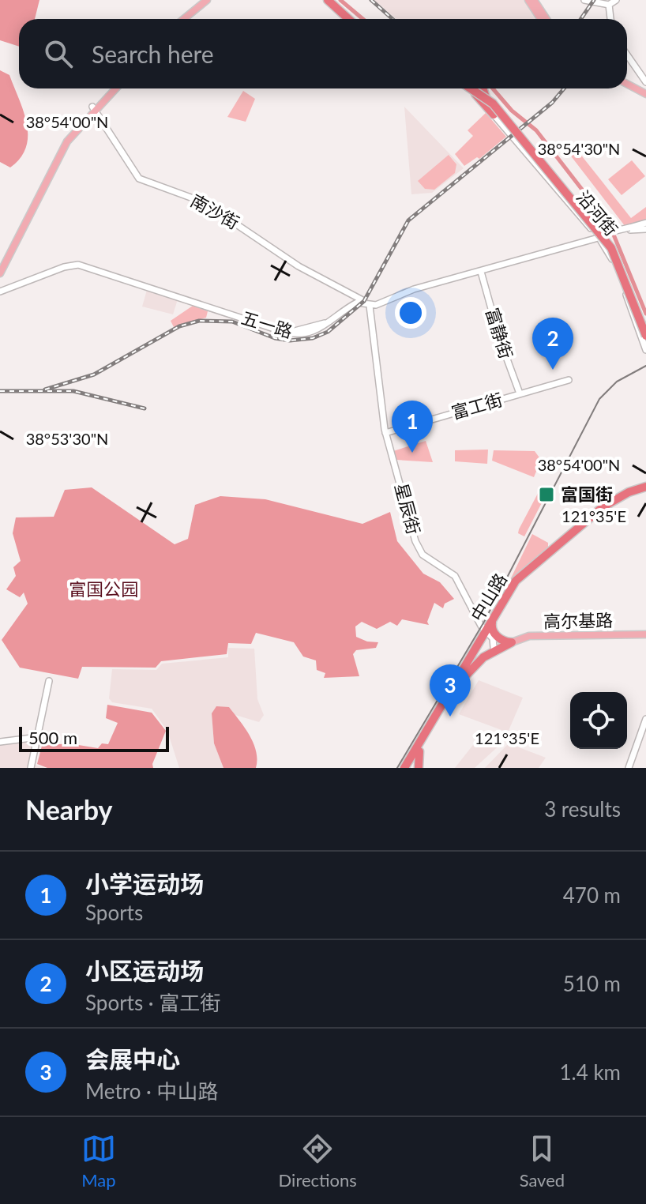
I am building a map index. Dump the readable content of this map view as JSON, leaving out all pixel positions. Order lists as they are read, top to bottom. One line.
{"streets":{"highway":["中山路"],"main road":["高尔基路"],"street":["南沙街","沿河街","五一路","富静街","富工街","星辰街"]},"crossings":[["南沙街","五一路"],["沿河街","五一路"],["富静街","富工街"],["富工街","星辰街"],["星辰街","中山路"]],"parks":["富国公园"],"places":{"transit":["富国街"]},"scale_bar":"500 m","page":{"search":"Search here","pins":["2","1","3"],"scale":"500 m","heading":["Nearby","3 results"],"list":[{"mark":"1","name":"小学运动场","note":"Sports","value":"470 m"},{"mark":"2","name":"小区运动场","note":"Sports · 富工街","value":"510 m"},{"mark":"3","name":"会展中心","note":"Metro · 中山路","value":"1.4 km"}],"nav":["Map","Directions","Saved"]},"coordinates":["38°54'00\"N","38°54'30\"N","38°53'30\"N","121°35'E"]}
